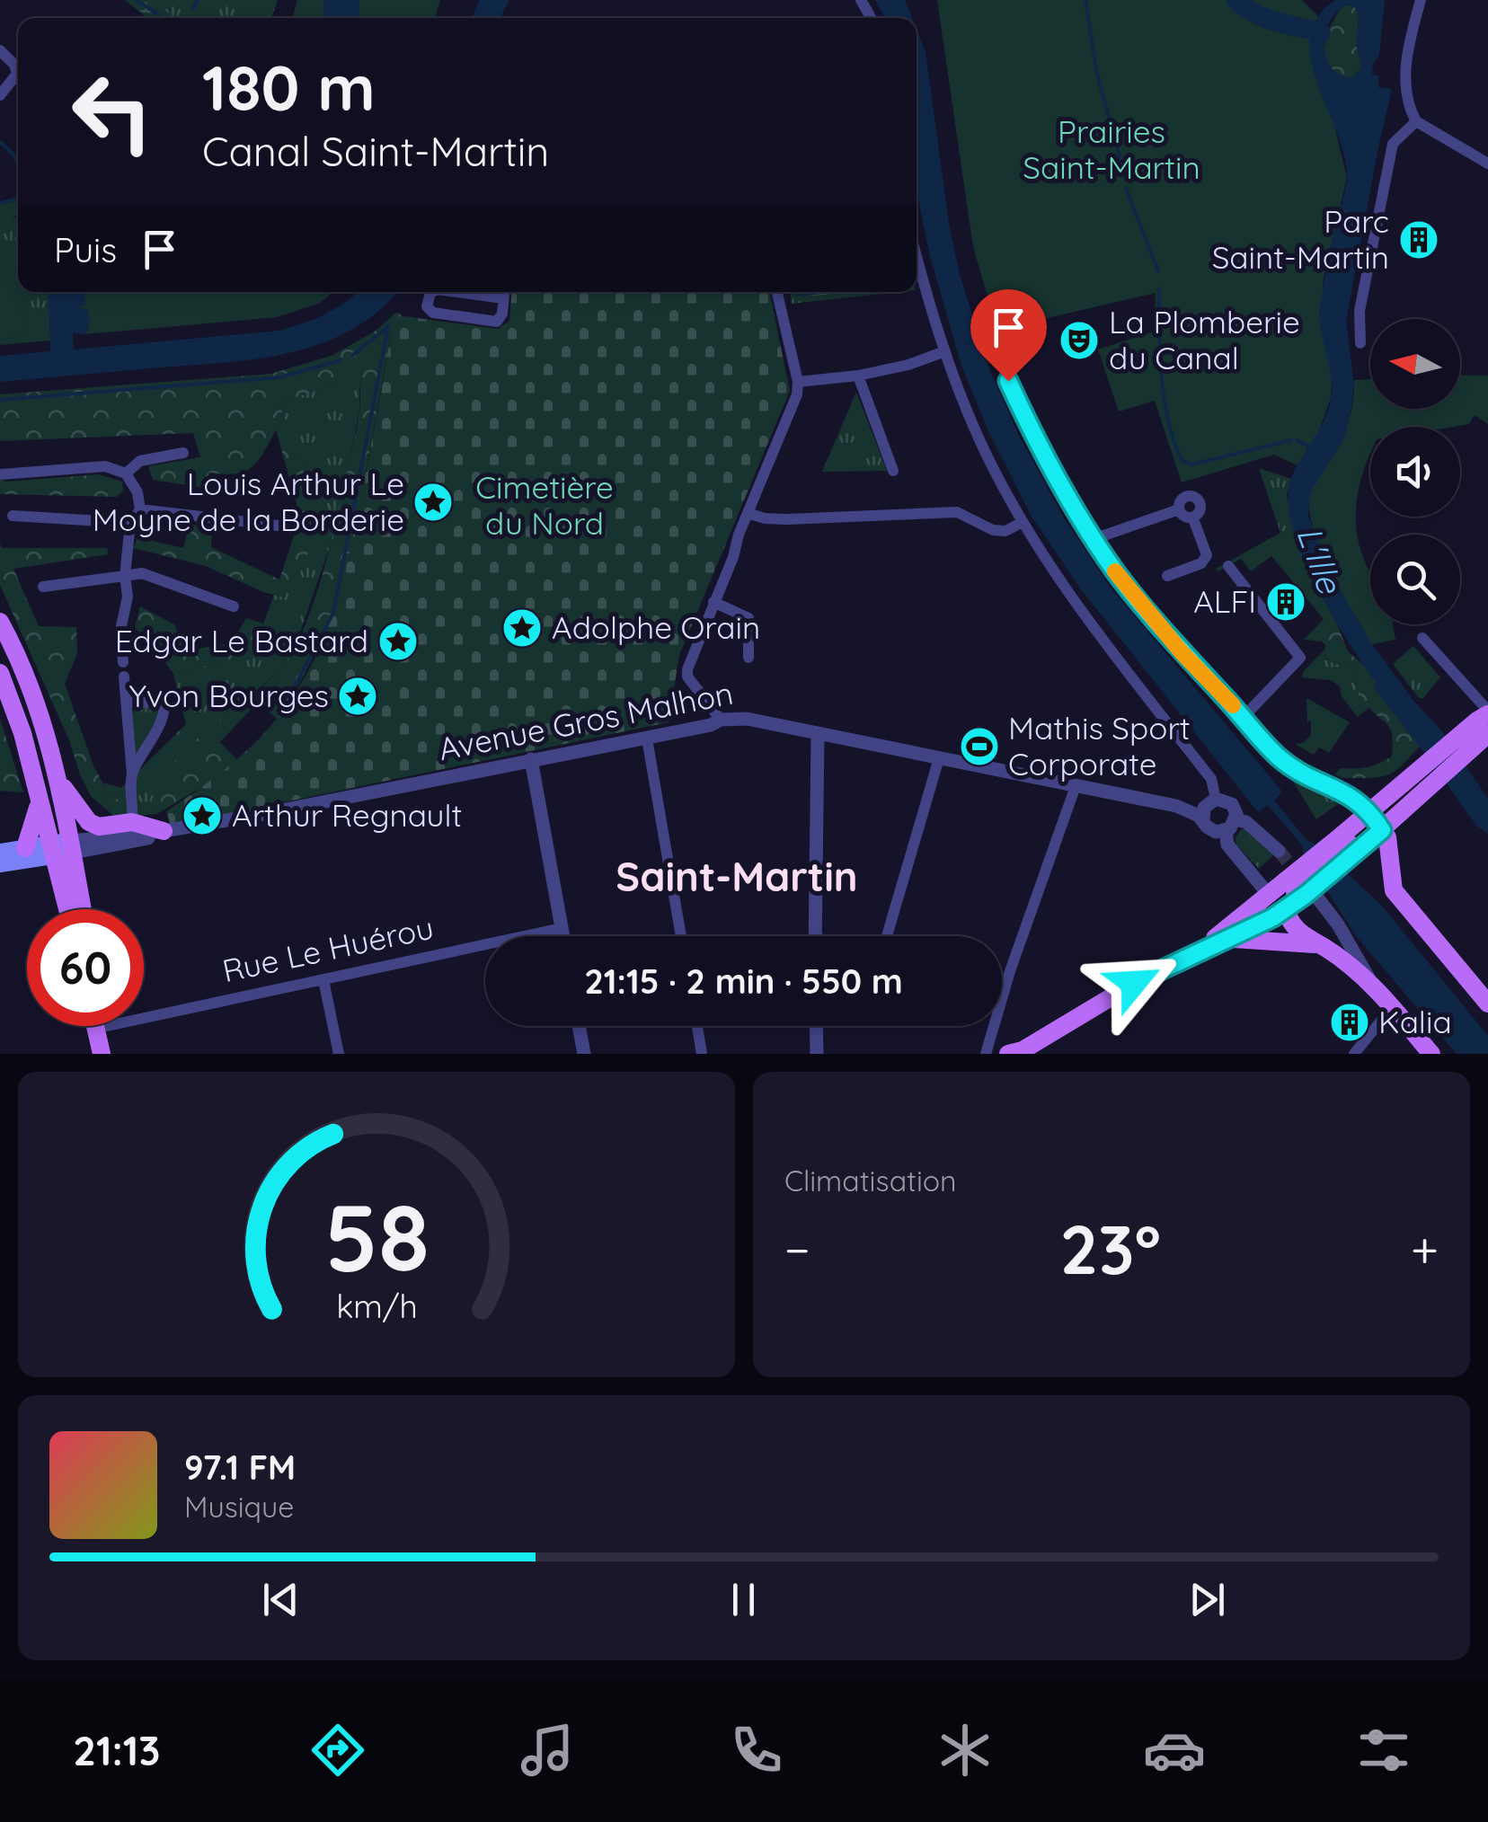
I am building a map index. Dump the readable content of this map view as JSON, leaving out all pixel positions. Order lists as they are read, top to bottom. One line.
{"streets":{"main road":["Avenue Gros Malhon"],"street":["Rue Le Huérou"]},"districts":["Saint-Martin"],"water":["L'Ille"],"parks":["Prairies Saint-Martin","Cimetière du Nord"],"places":{"building":["Parc Saint-Martin","ALFI","Kalia"],"theatre":["La Plomberie du Canal"],"place":["Louis Arthur Le Moyne de la Borderie","Adolphe Orain","Edgar Le Bastard","Yvon Bourges","Arthur Regnault"],"sports":["Mathis Sport Corporate"]},"north":"left","page":{"turn":["180 m","Canal Saint-Martin"],"then":"Puis","limit":"60","trip":"21:15 · 2 min · 550 m","tile":"Climatisation","heat":["−","23°","+"],"song":["97.1 FM","Musique"],"tabs":"21:13","gauge":["58","km/h"]}}
